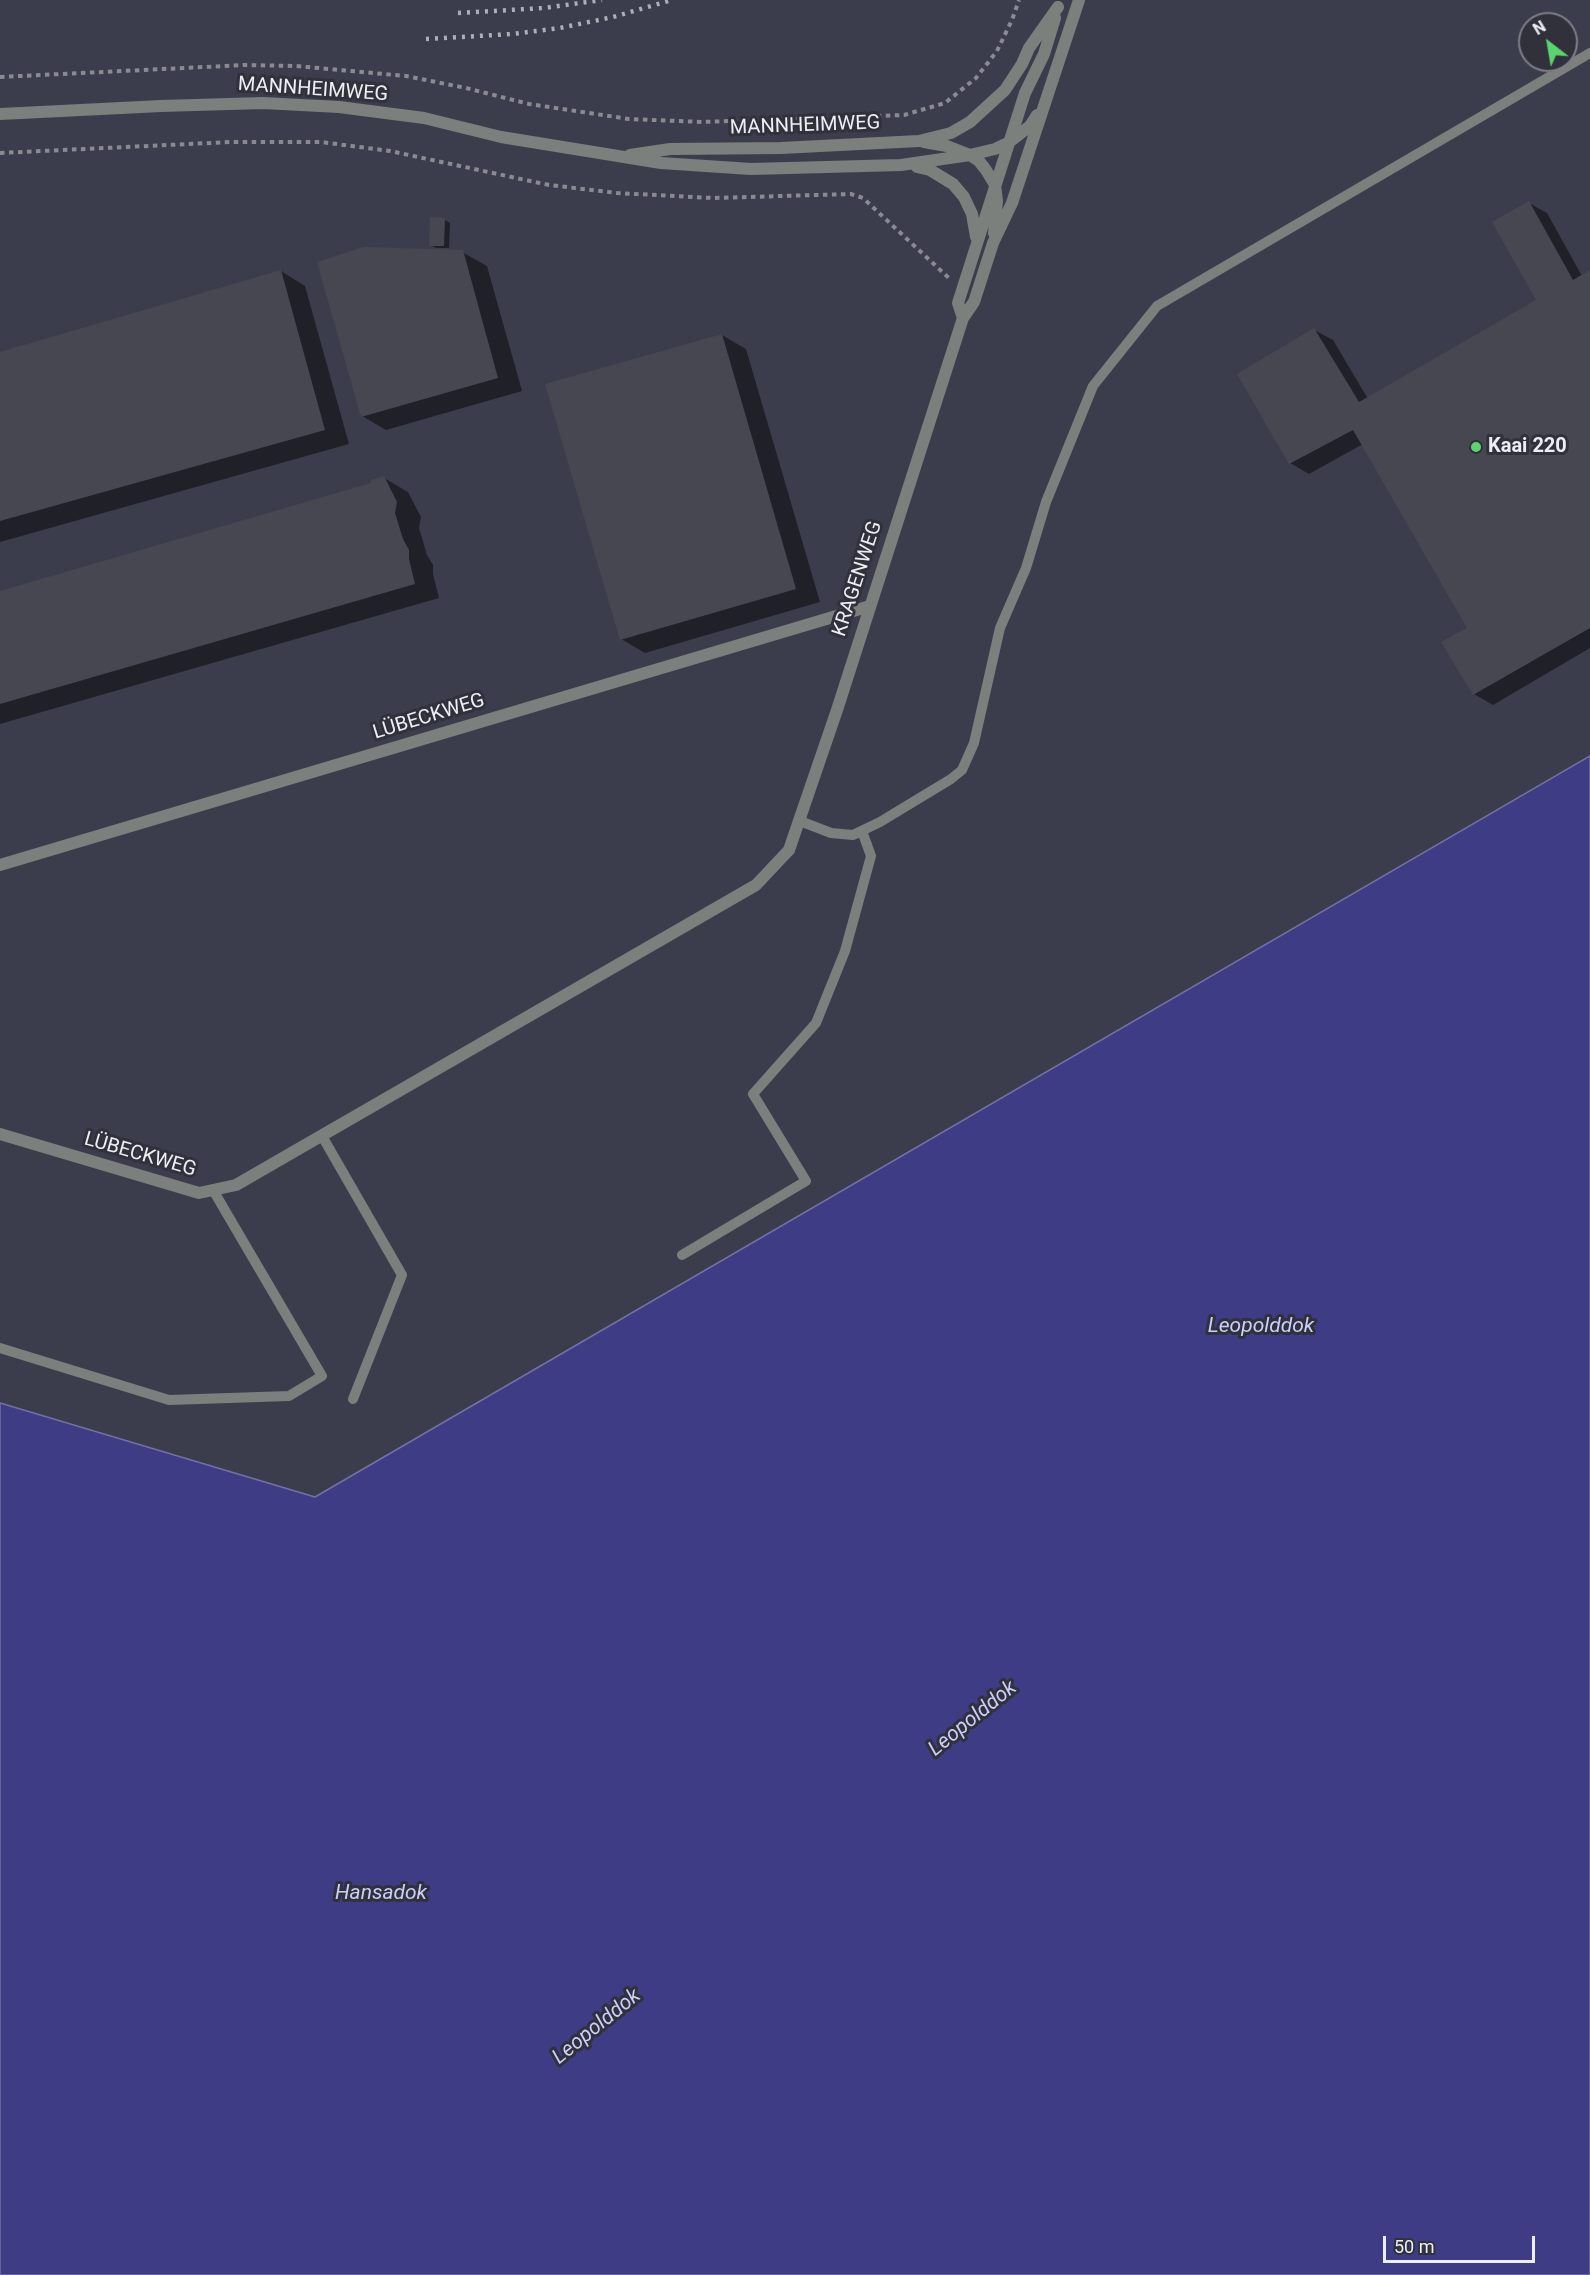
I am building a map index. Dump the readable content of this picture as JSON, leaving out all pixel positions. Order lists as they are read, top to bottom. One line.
{"streets":{"street":["MANNHEIMWEG","KRAGENWEG","LÜBECKWEG"]},"crossings":[["MANNHEIMWEG","KRAGENWEG"],["KRAGENWEG","LÜBECKWEG"]],"water":["Leopolddok","Hansadok"],"places":["Kaai 220"],"scale_bar":"50 m","north":"top left"}
